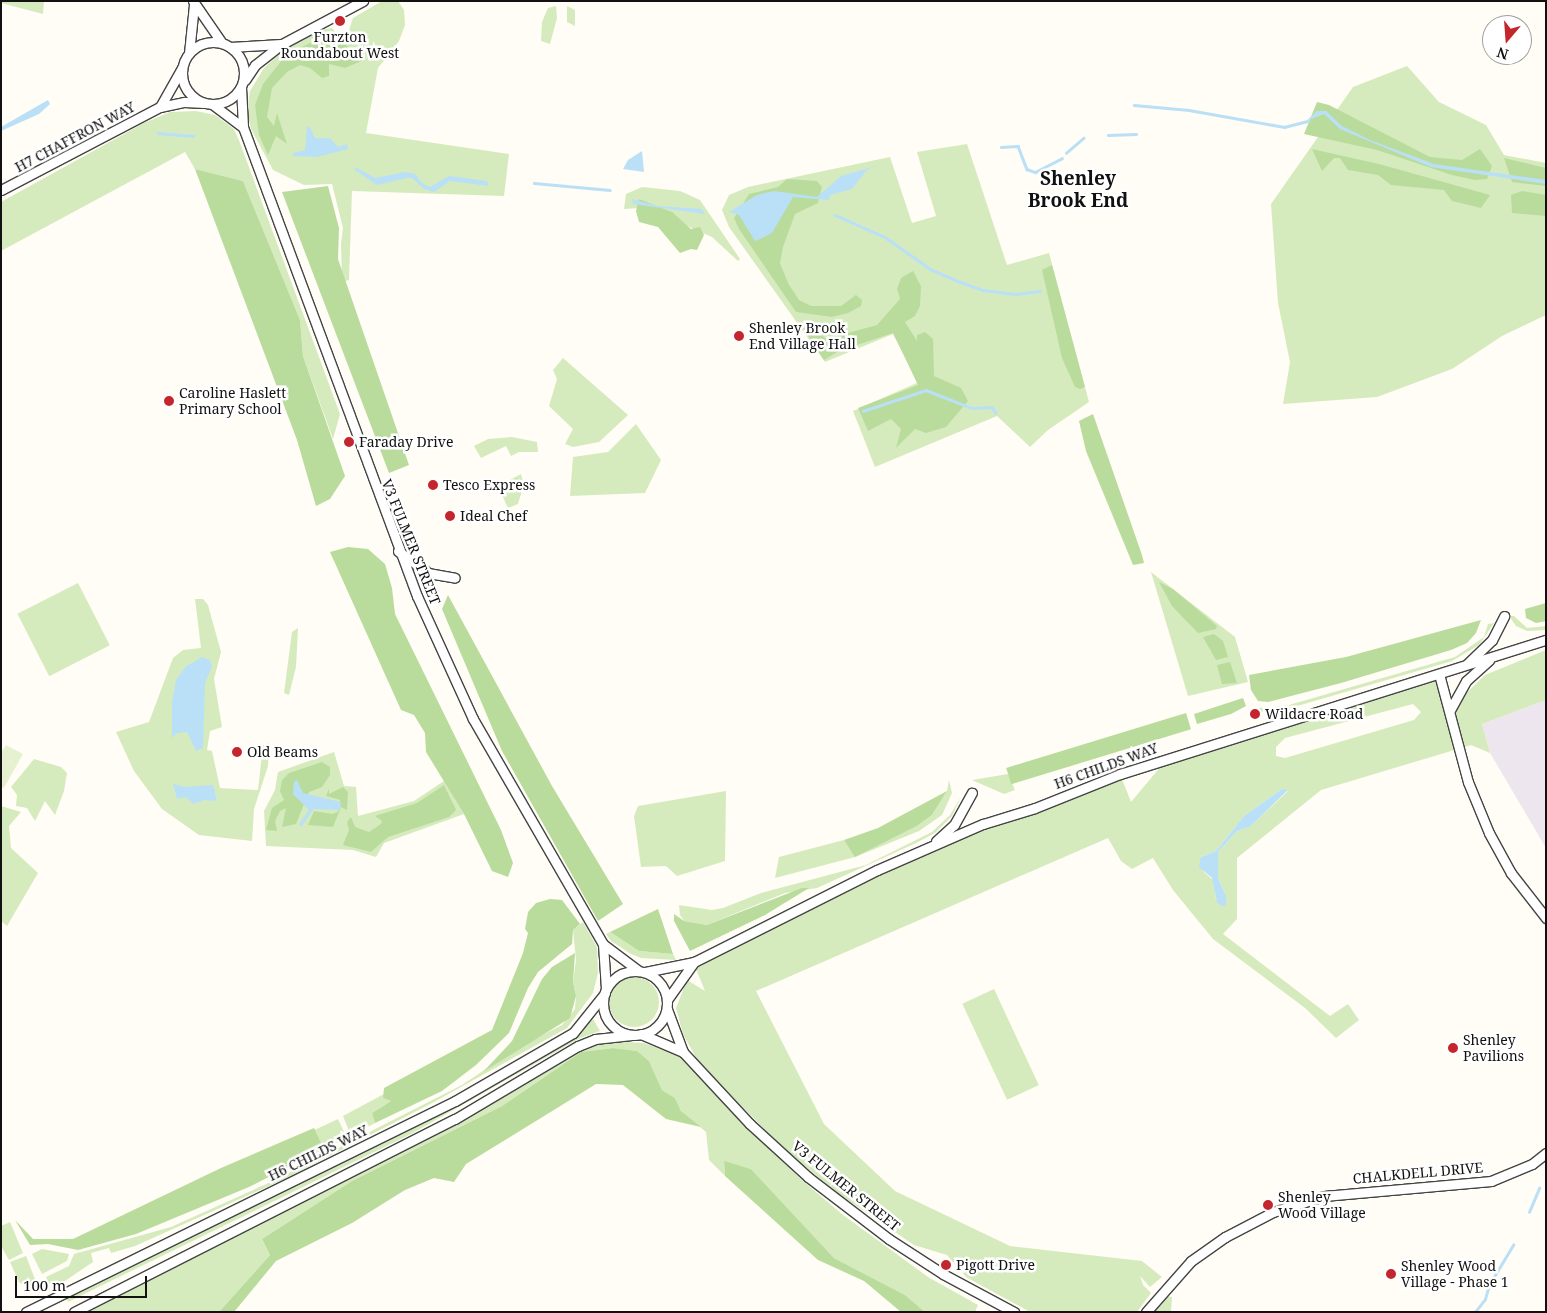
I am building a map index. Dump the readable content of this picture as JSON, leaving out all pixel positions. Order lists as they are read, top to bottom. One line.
{"streets":{"street":["H7 CHAFFRON WAY","V3 FULMER STREET","H6 CHILDS WAY","CHALKDELL DRIVE"]},"crossings":[["H7 CHAFFRON WAY","V3 FULMER STREET"],["V3 FULMER STREET","H6 CHILDS WAY"]],"districts":["Shenley Brook End"],"places":["Furzton Roundabout West","Shenley Brook End Village Hall","Caroline Haslett Primary School","Faraday Drive","Tesco Express","Ideal Chef","Wildacre Road","Old Beams","Shenley Pavilions","Shenley Wood Village","Pigott Drive","Shenley Wood Village - Phase 1"],"scale_bar":"100 m","north":"bottom"}
